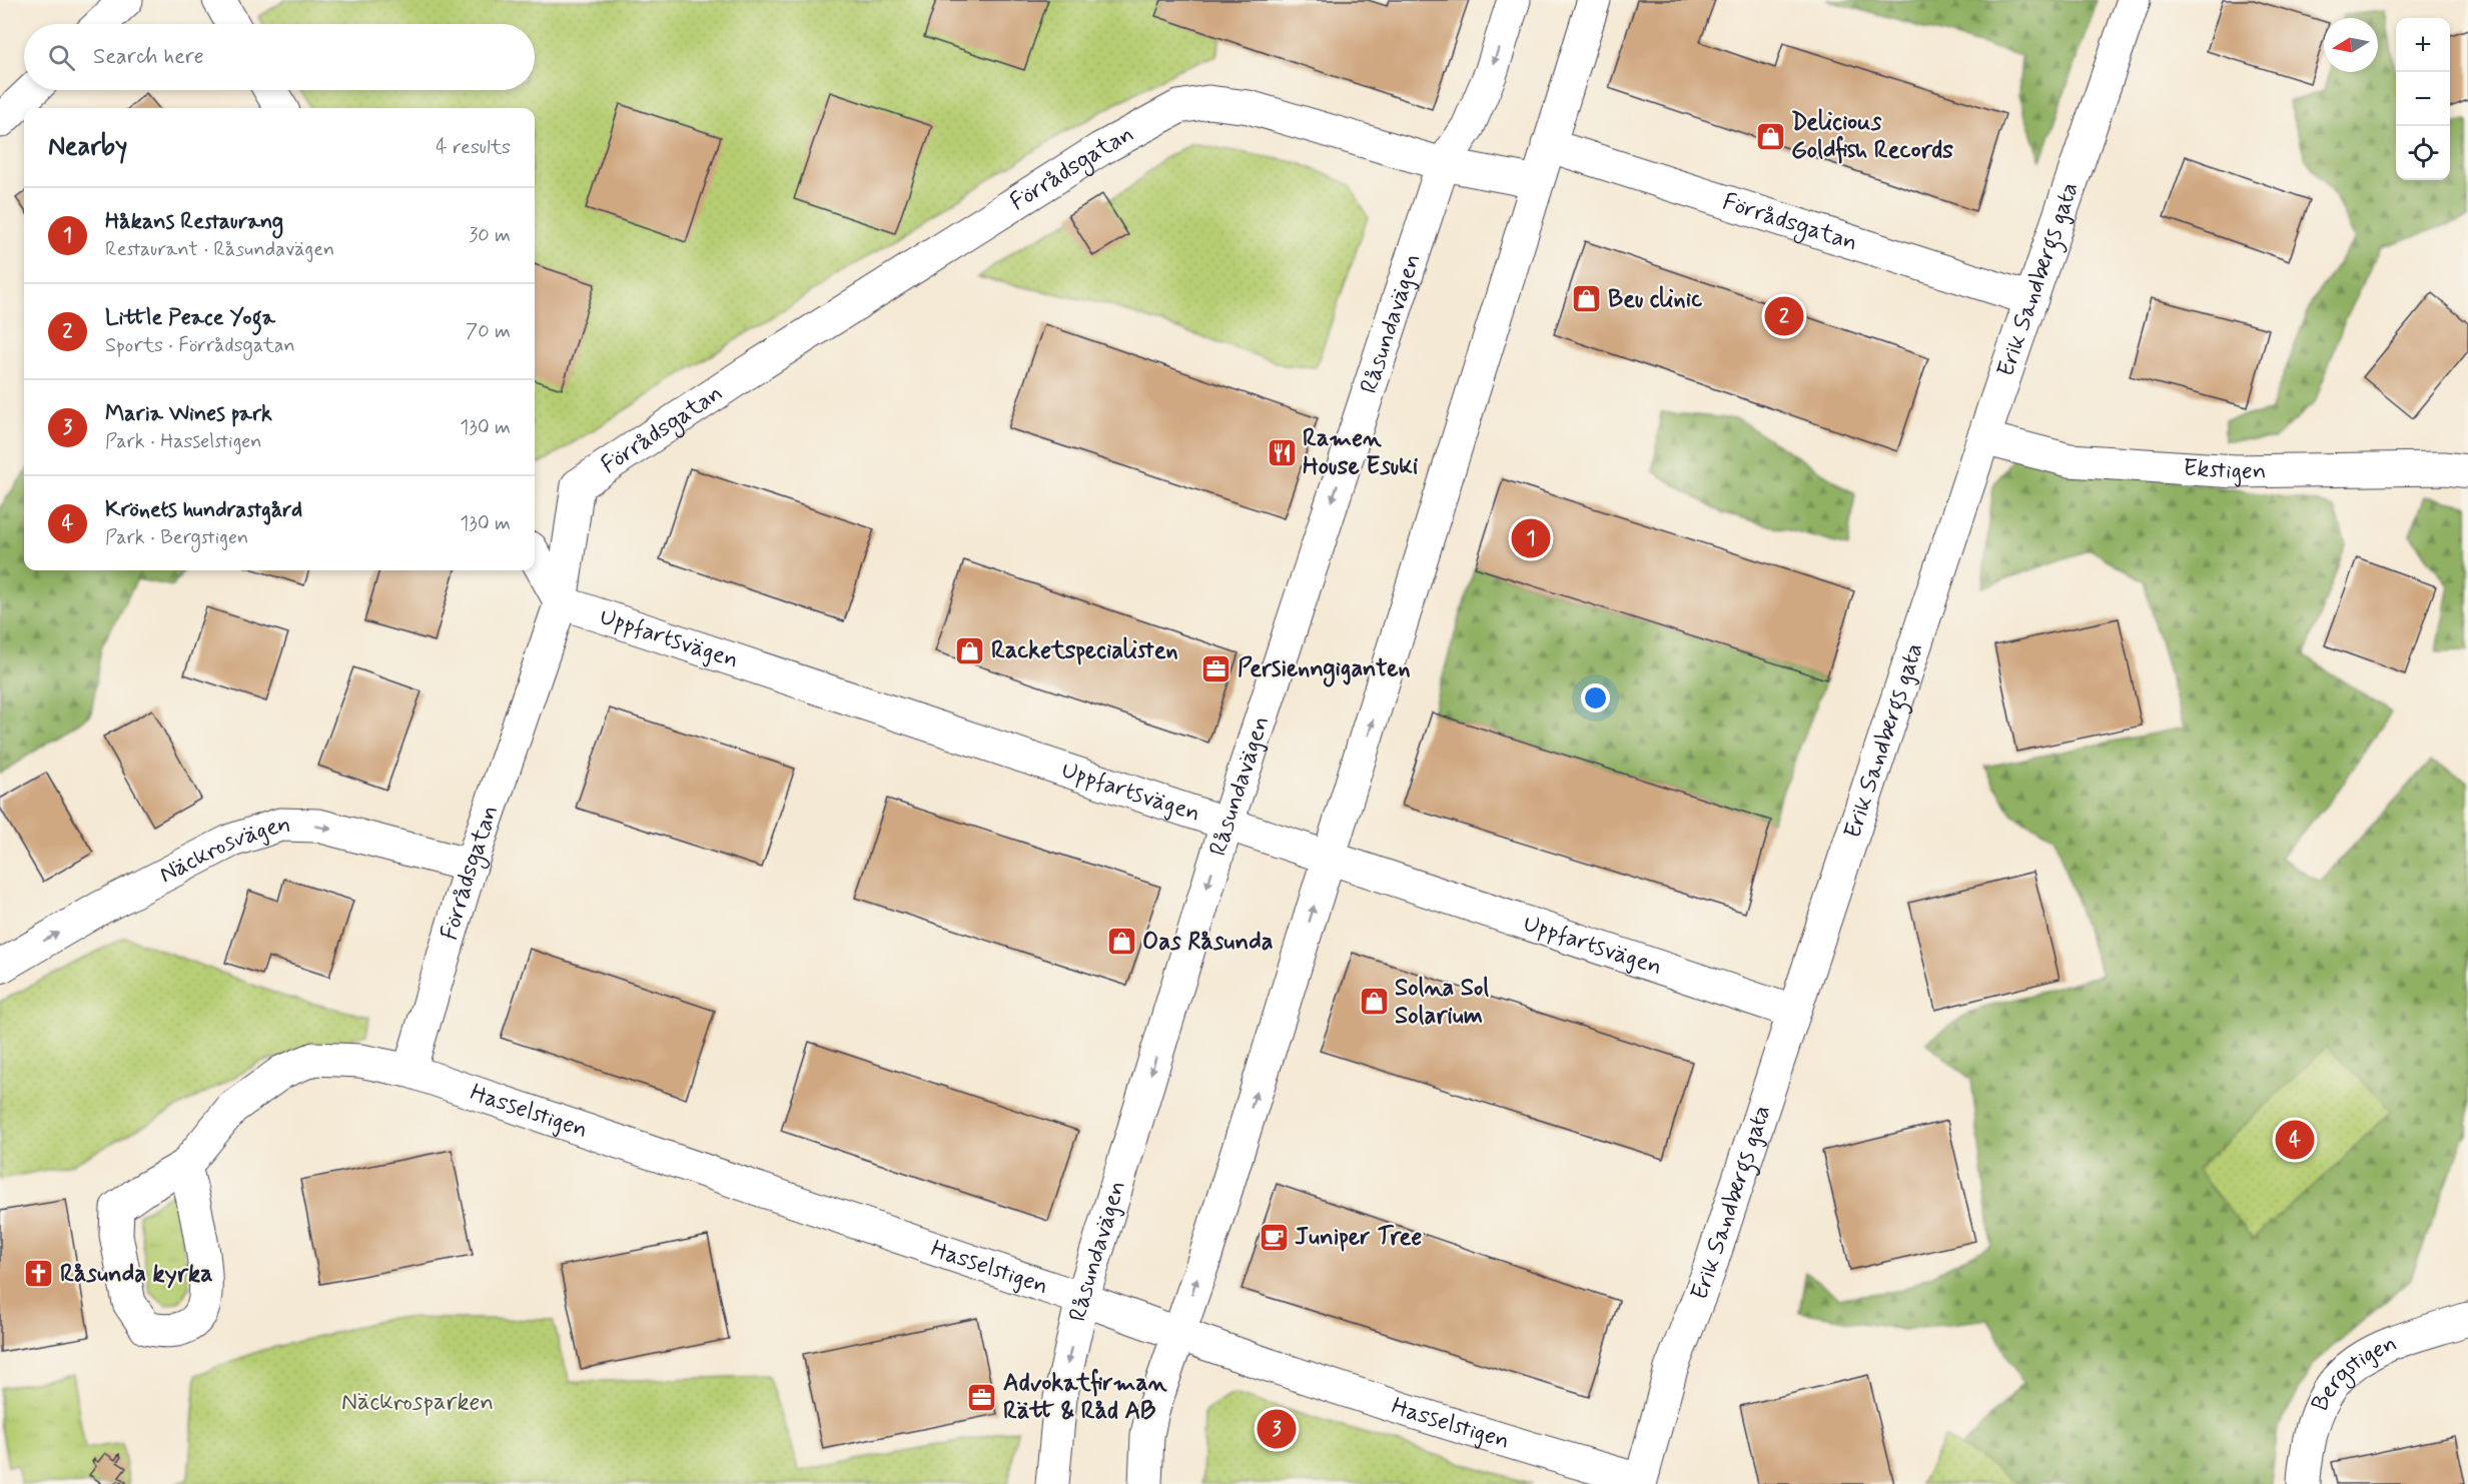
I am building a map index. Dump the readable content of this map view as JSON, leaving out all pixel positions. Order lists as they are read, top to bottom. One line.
{"streets":{"street":["Förrådsgatan","Erik Sandbergs gata","Råsundavägen","Ekstigen","Uppfartsvägen","Näckrosvägen","Hasselstigen","Bergstigen"]},"crossings":[["Förrådsgatan","Erik Sandbergs gata"],["Förrådsgatan","Råsundavägen"],["Förrådsgatan","Uppfartsvägen"],["Förrådsgatan","Näckrosvägen"],["Förrådsgatan","Hasselstigen"],["Erik Sandbergs gata","Ekstigen"],["Erik Sandbergs gata","Uppfartsvägen"],["Erik Sandbergs gata","Hasselstigen"],["Råsundavägen","Uppfartsvägen"],["Råsundavägen","Hasselstigen"]],"one_way":["Näckrosvägen"],"parks":["Näckrosparken"],"places":{"shop":["Delicious Goldfish Records","Beu clinic","Racketspecialisten","Oas Råsunda","Solna Sol Solarium"],"restaurant":["Ramen House Esuki"],"office":["Persienngiganten","Advokatfirman Rätt & Råd AB"],"cafe":["Juniper Tree"],"church":["Råsunda kyrka"]},"north":"left","page":{"map_buttons":["+","−"],"search":"Search here","heading":["Nearby","4 results"],"list":[{"mark":"1","name":"Håkans Restaurang","note":"Restaurant · Råsundavägen","value":"30 m"},{"mark":"2","name":"Little Peace Yoga","note":"Sports · Förrådsgatan","value":"70 m"},{"mark":"3","name":"Maria Wines park","note":"Park · Hasselstigen","value":"130 m"},{"mark":"4","name":"Krönets hundrastgård","note":"Park · Bergstigen","value":"130 m"}],"pins":["2","1","4","3"]}}
